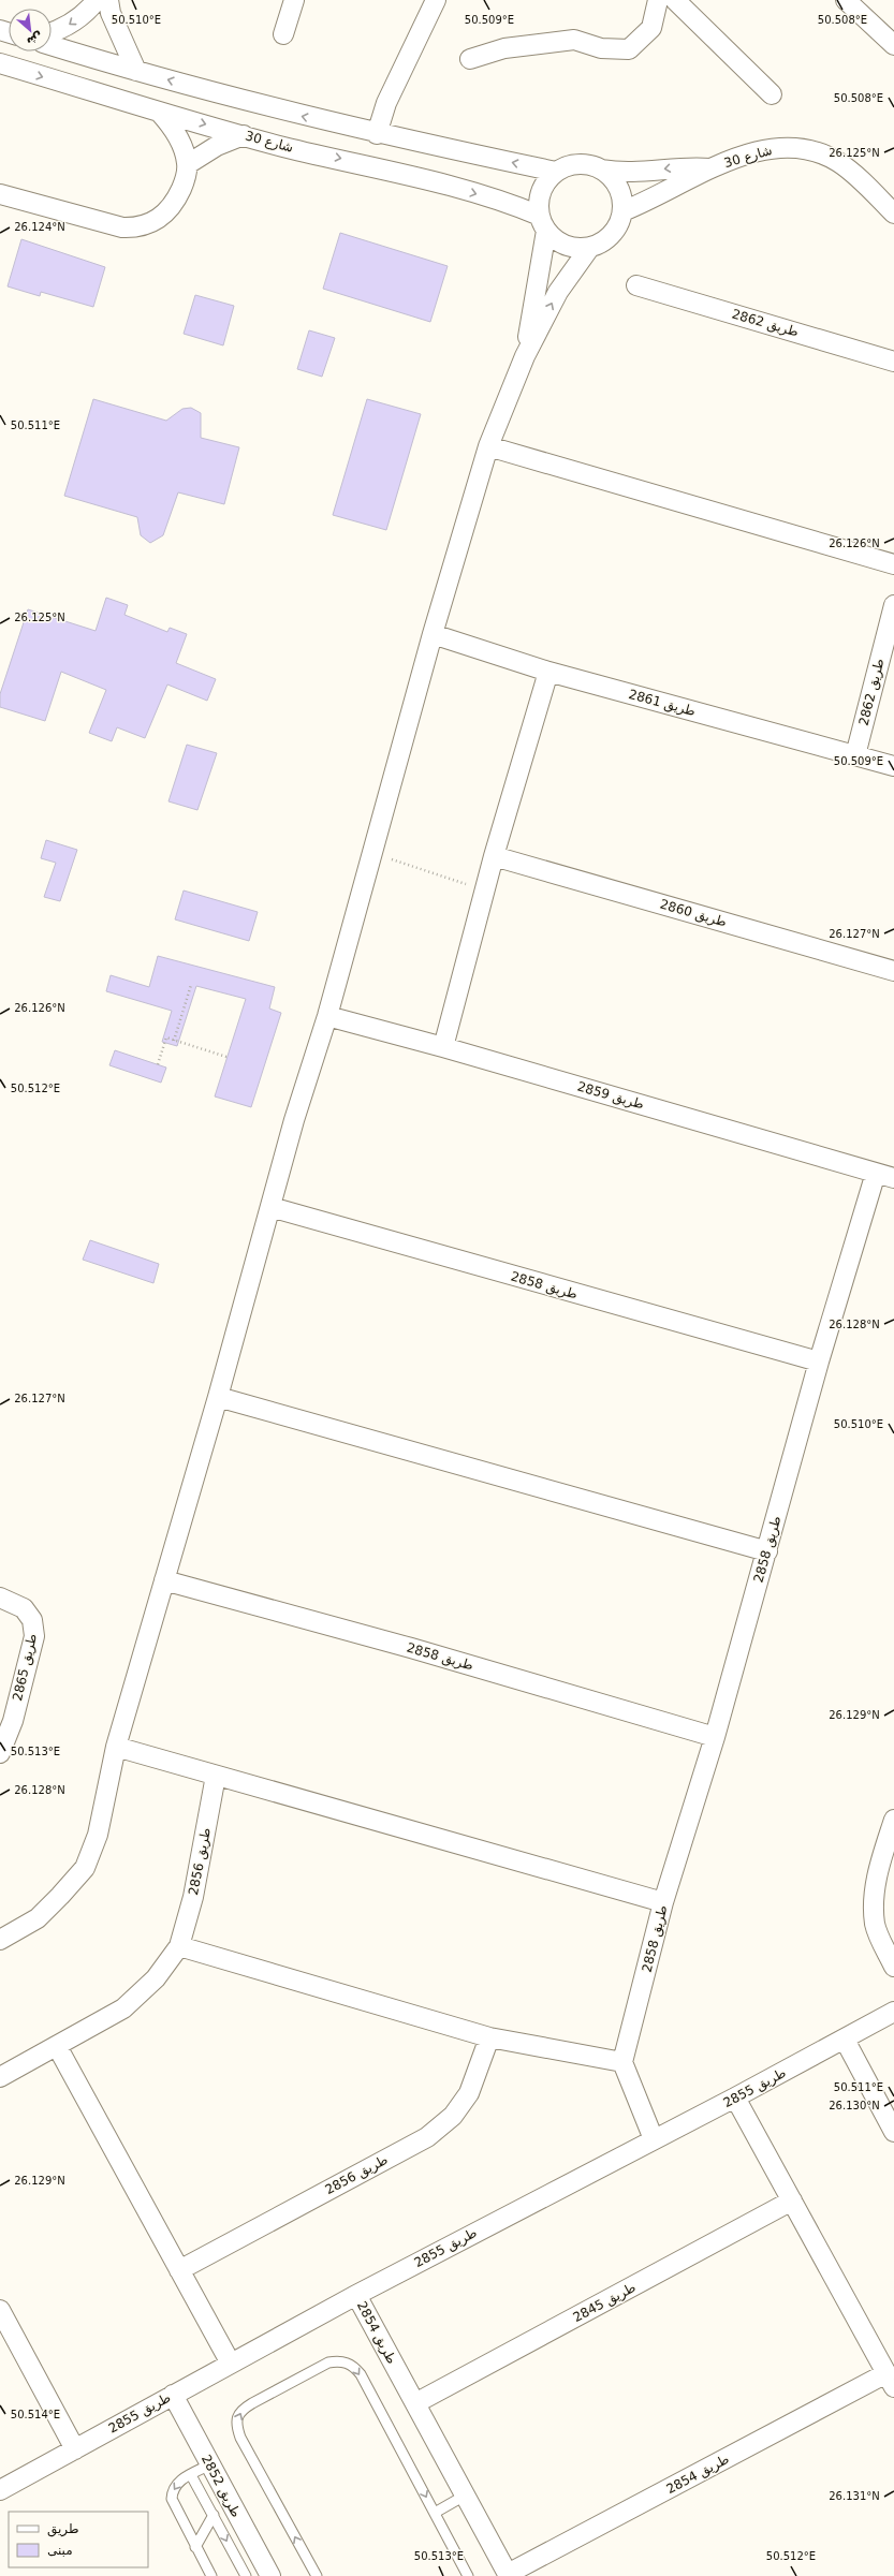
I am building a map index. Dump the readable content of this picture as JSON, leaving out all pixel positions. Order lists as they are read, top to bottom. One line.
{"streets":{"street":["شارع 30","طريق 2862","طريق 2861","طريق 2860","طريق 2859","طريق 2858","طريق 2865","طريق 2856","طريق 2855","طريق 2845","طريق 2854","طريق 2852"]},"crossings":[["طريق 2862","طريق 2861"],["طريق 2859","طريق 2858"],["طريق 2855","طريق 2854"],["طريق 2855","طريق 2852"],["طريق 2845","طريق 2854"]],"legend":["طريق","مبنى"],"north":"bottom right","coordinates":["50.510°E","50.509°E","50.508°E","26.125°N","26.124°N","50.511°E","26.126°N","26.127°N","50.512°E","26.128°N","26.129°N","50.513°E","26.130°N","50.514°E","26.131°N"]}
